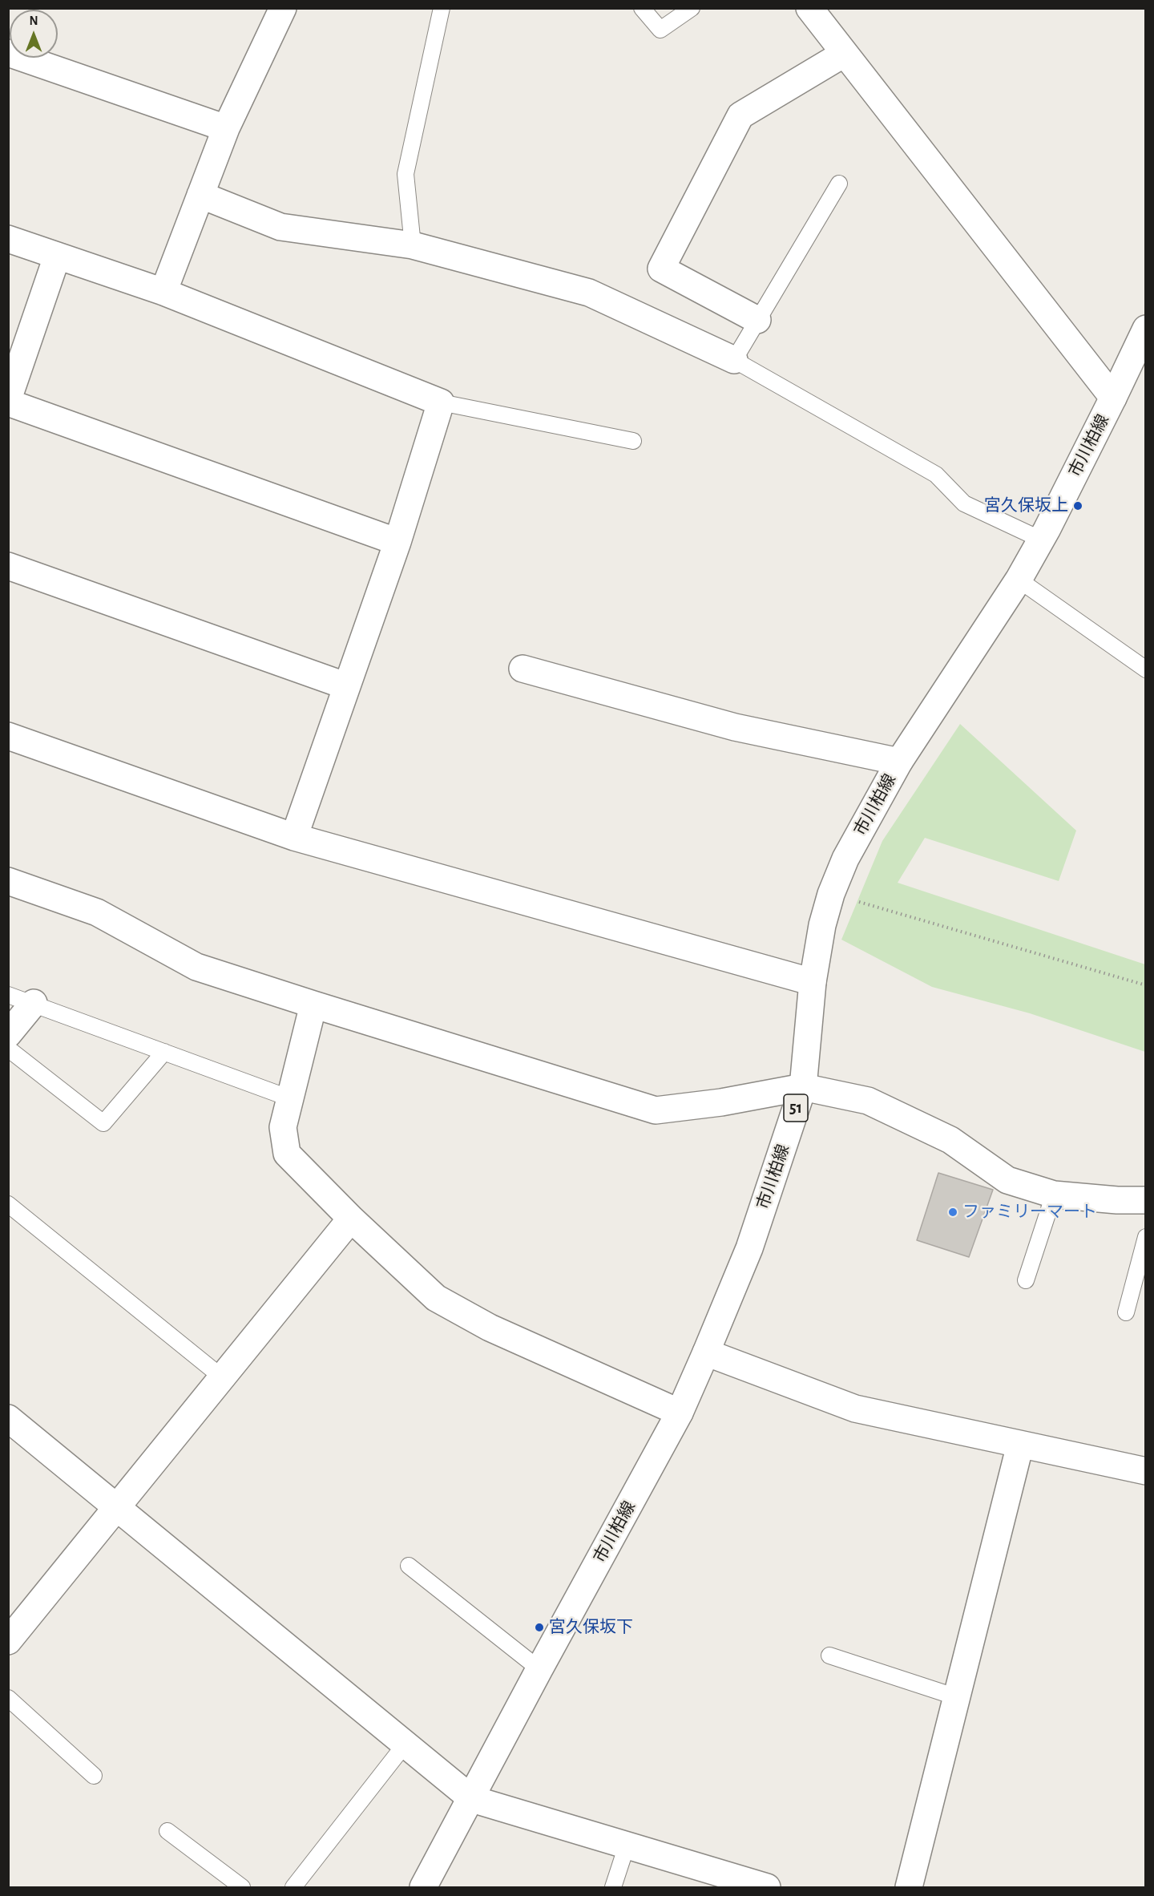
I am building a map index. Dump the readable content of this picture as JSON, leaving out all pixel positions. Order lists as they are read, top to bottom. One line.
{"streets":{"street":["市川柏線","51"]},"places":["宮久保坂上","ファミリーマート","宮久保坂下"],"north":"top"}
